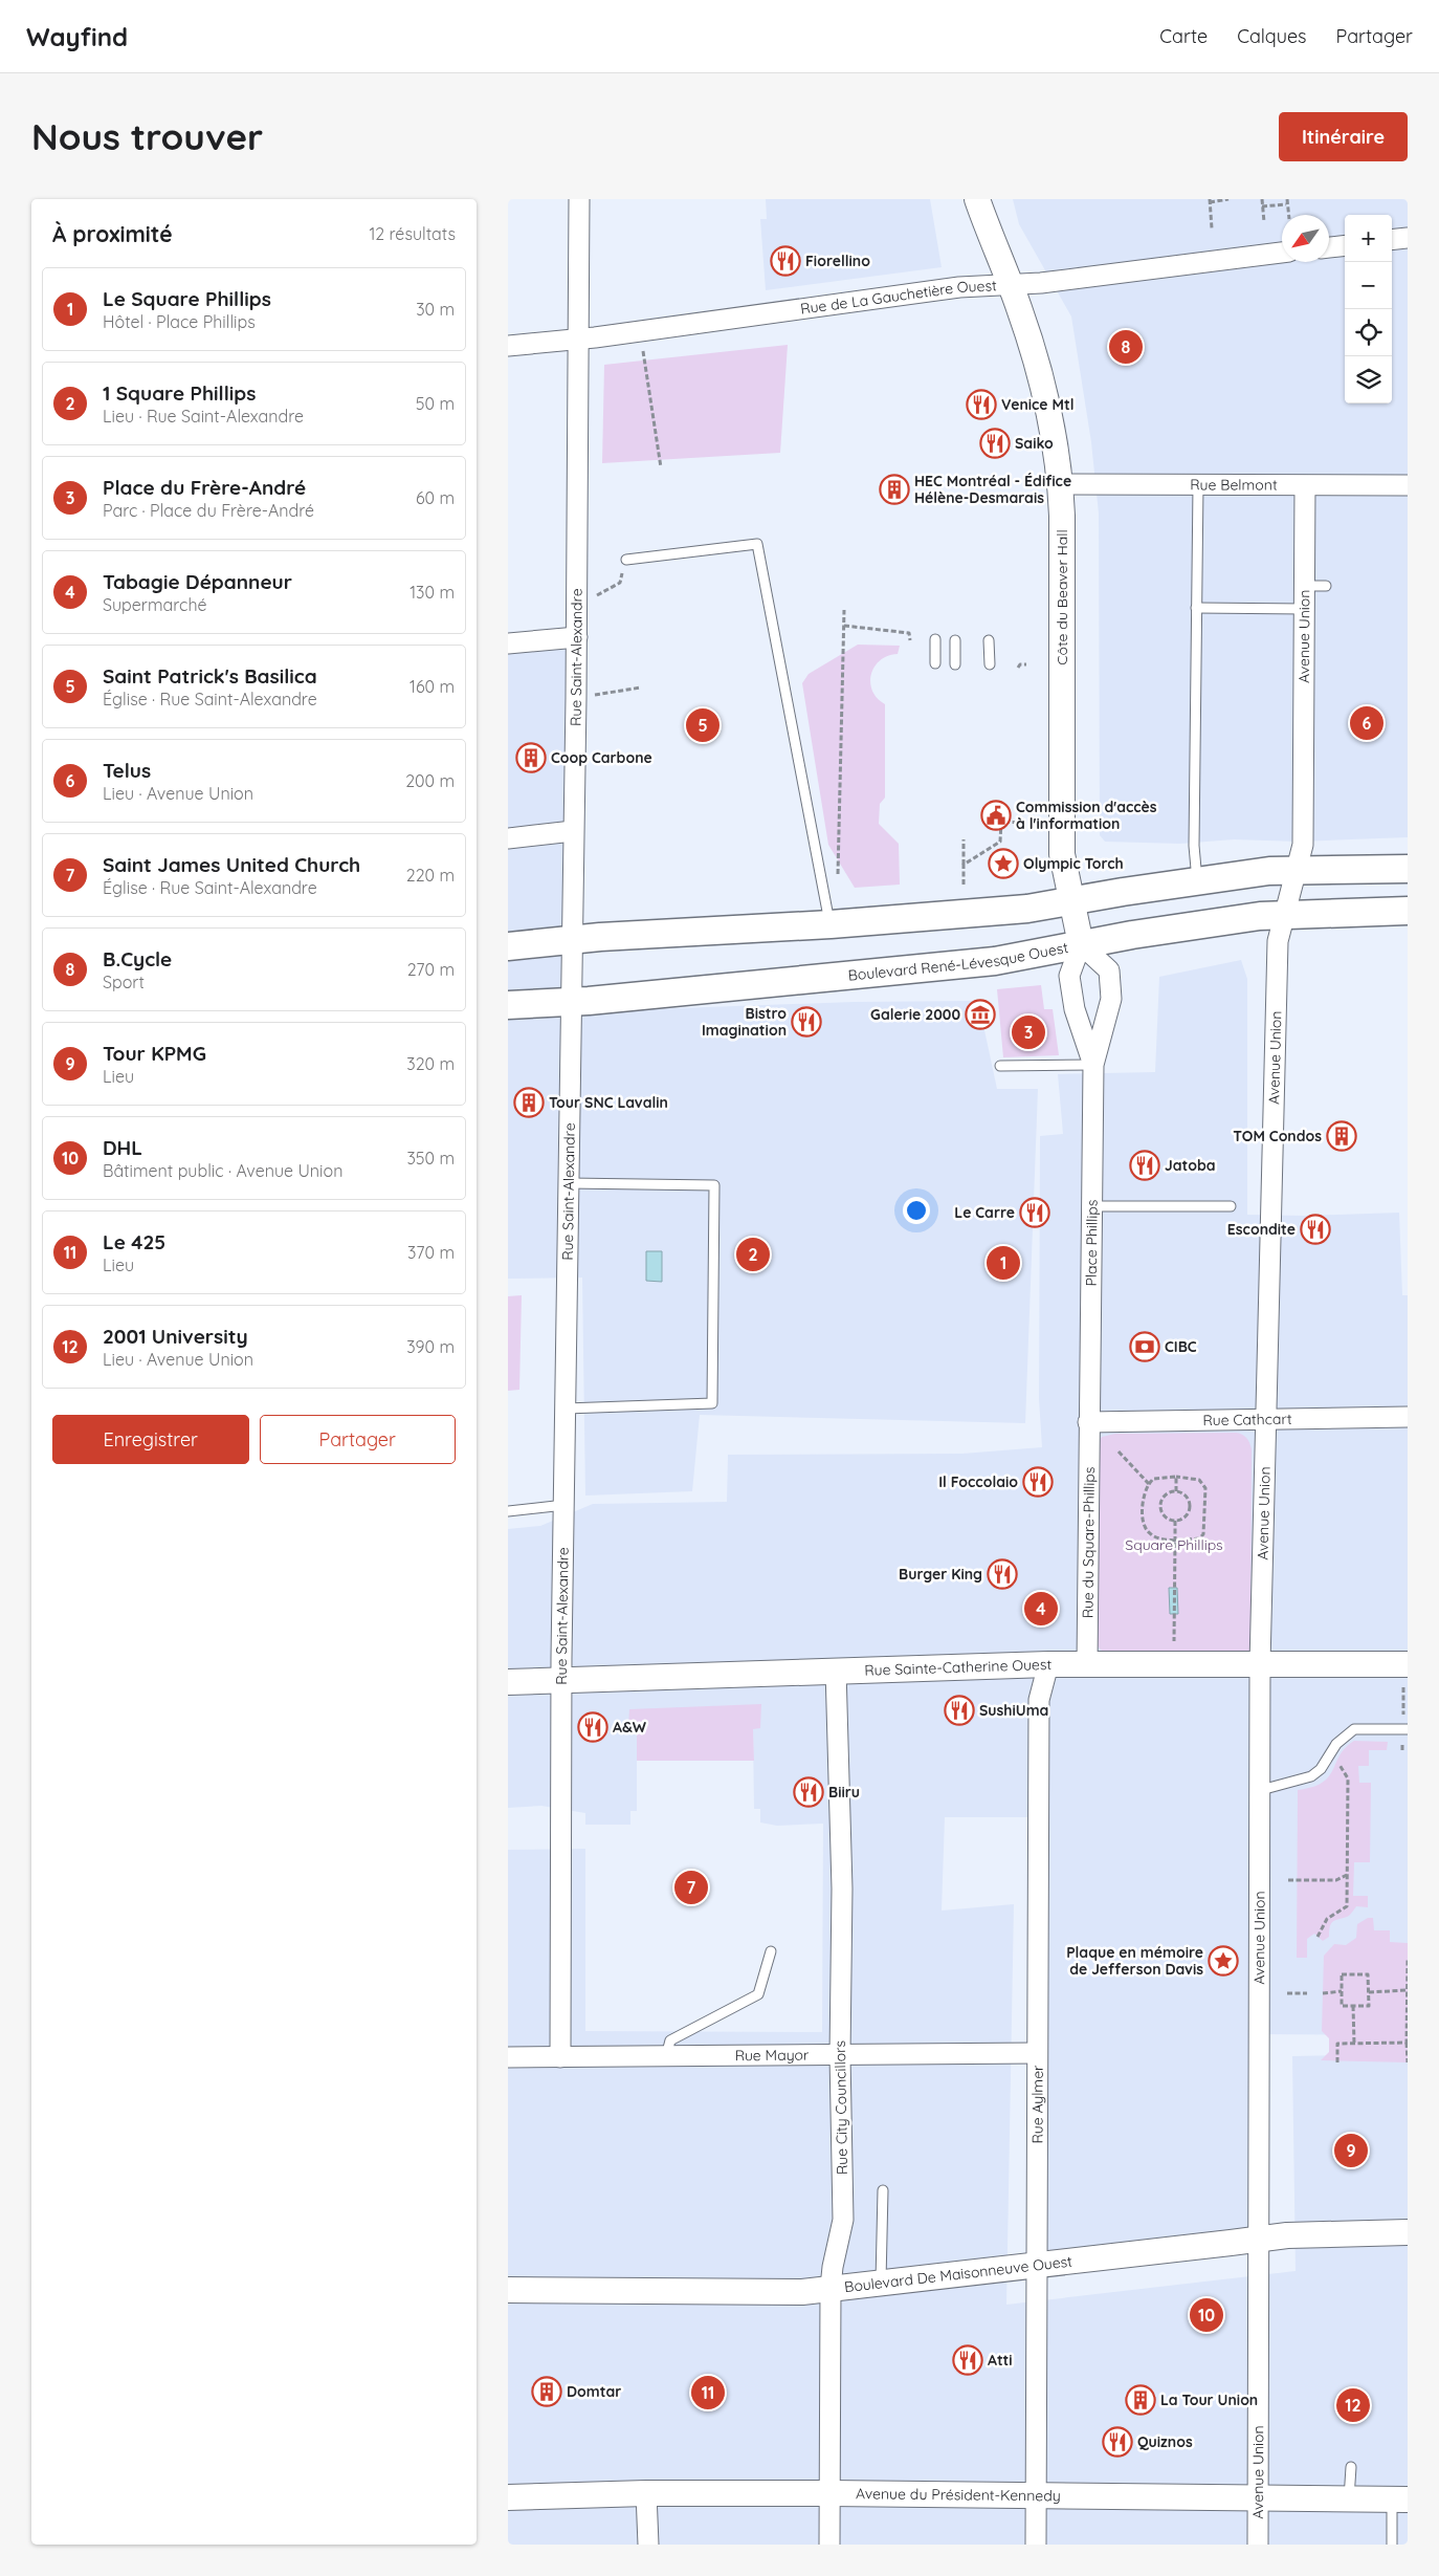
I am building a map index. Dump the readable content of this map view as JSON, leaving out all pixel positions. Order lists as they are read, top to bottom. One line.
{"streets":{"main road":["Boulevard René-Lévesque Ouest"],"street":["Rue de La Gauchetière Ouest","Rue Belmont","Côte du Beaver Hall","Avenue Union","Rue Saint-Alexandre","Place Phillips","Rue Cathcart","Rue du Square-Phillips","Rue Sainte-Catherine Ouest","Rue Mayor","Rue Aylmer","Rue City Councillors","Boulevard De Maisonneuve Ouest","Avenue du Président-Kennedy"]},"crossings":[["Rue de La Gauchetière Ouest","Côte du Beaver Hall"],["Rue de La Gauchetière Ouest","Rue Saint-Alexandre"],["Rue Belmont","Côte du Beaver Hall"],["Rue Belmont","Avenue Union"],["Côte du Beaver Hall","Boulevard René-Lévesque Ouest"],["Avenue Union","Boulevard René-Lévesque Ouest"],["Avenue Union","Rue Cathcart"],["Avenue Union","Rue Sainte-Catherine Ouest"],["Avenue Union","Boulevard De Maisonneuve Ouest"],["Avenue Union","Avenue du Président-Kennedy"],["Rue Saint-Alexandre","Boulevard René-Lévesque Ouest"],["Rue Saint-Alexandre","Rue Sainte-Catherine Ouest"],["Rue Saint-Alexandre","Rue Mayor"],["Place Phillips","Rue Cathcart"],["Place Phillips","Rue du Square-Phillips"],["Rue Cathcart","Rue du Square-Phillips"],["Rue du Square-Phillips","Rue Sainte-Catherine Ouest"],["Rue Sainte-Catherine Ouest","Rue Aylmer"],["Rue Sainte-Catherine Ouest","Rue City Councillors"],["Rue Mayor","Rue Aylmer"],["Rue Mayor","Rue City Councillors"],["Rue Aylmer","Boulevard De Maisonneuve Ouest"],["Rue Aylmer","Avenue du Président-Kennedy"],["Rue City Councillors","Boulevard De Maisonneuve Ouest"],["Rue City Councillors","Avenue du Président-Kennedy"]],"parks":["Square Phillips"],"places":{"restaurant":["Fiorellino","Venice Mtl","Saiko","Bistro Imagination","Jatoba","Le Carre","Escondite","Il Foccolaio","Burger King","SushiUma","A&W","Biiru","Atti","Quiznos"],"building":["HEC Montréal - Édifice Hélène-Desmarais","Coop Carbone","Tour SNC Lavalin","TOM Condos","Domtar","La Tour Union"],"public building":["Commission d'accès à l'information"],"place":["Olympic Torch","Plaque en mémoire de Jefferson Davis"],"museum":["Galerie 2000"],"bank":["CIBC"]},"north":"bottom left","page":{"header":"Wayfind","nav":["Carte","Calques","Partager"],"buttons":["Itinéraire",["Enregistrer","Partager"]],"title":"Nous trouver","heading":["À proximité","12 résultats"],"map_buttons":["+","−"],"list":[{"mark":"1","name":"Le Square Phillips","note":"Hôtel · Place Phillips","value":"30 m"},{"mark":"2","name":"1 Square Phillips","note":"Lieu · Rue Saint-Alexandre","value":"50 m"},{"mark":"3","name":"Place du Frère-André","note":"Parc · Place du Frère-André","value":"60 m"},{"mark":"4","name":"Tabagie Dépanneur","note":"Supermarché","value":"130 m"},{"mark":"5","name":"Saint Patrick's Basilica","note":"Église · Rue Saint-Alexandre","value":"160 m"},{"mark":"6","name":"Telus","note":"Lieu · Avenue Union","value":"200 m"},{"mark":"7","name":"Saint James United Church","note":"Église · Rue Saint-Alexandre","value":"220 m"},{"mark":"8","name":"B.Cycle","note":"Sport","value":"270 m"},{"mark":"9","name":"Tour KPMG","note":"Lieu","value":"320 m"},{"mark":"10","name":"DHL","note":"Bâtiment public · Avenue Union","value":"350 m"},{"mark":"11","name":"Le 425","note":"Lieu","value":"370 m"},{"mark":"12","name":"2001 University","note":"Lieu · Avenue Union","value":"390 m"}],"pins":["8","6","5","3","2","1","4","7","9","10","11","12"]}}
